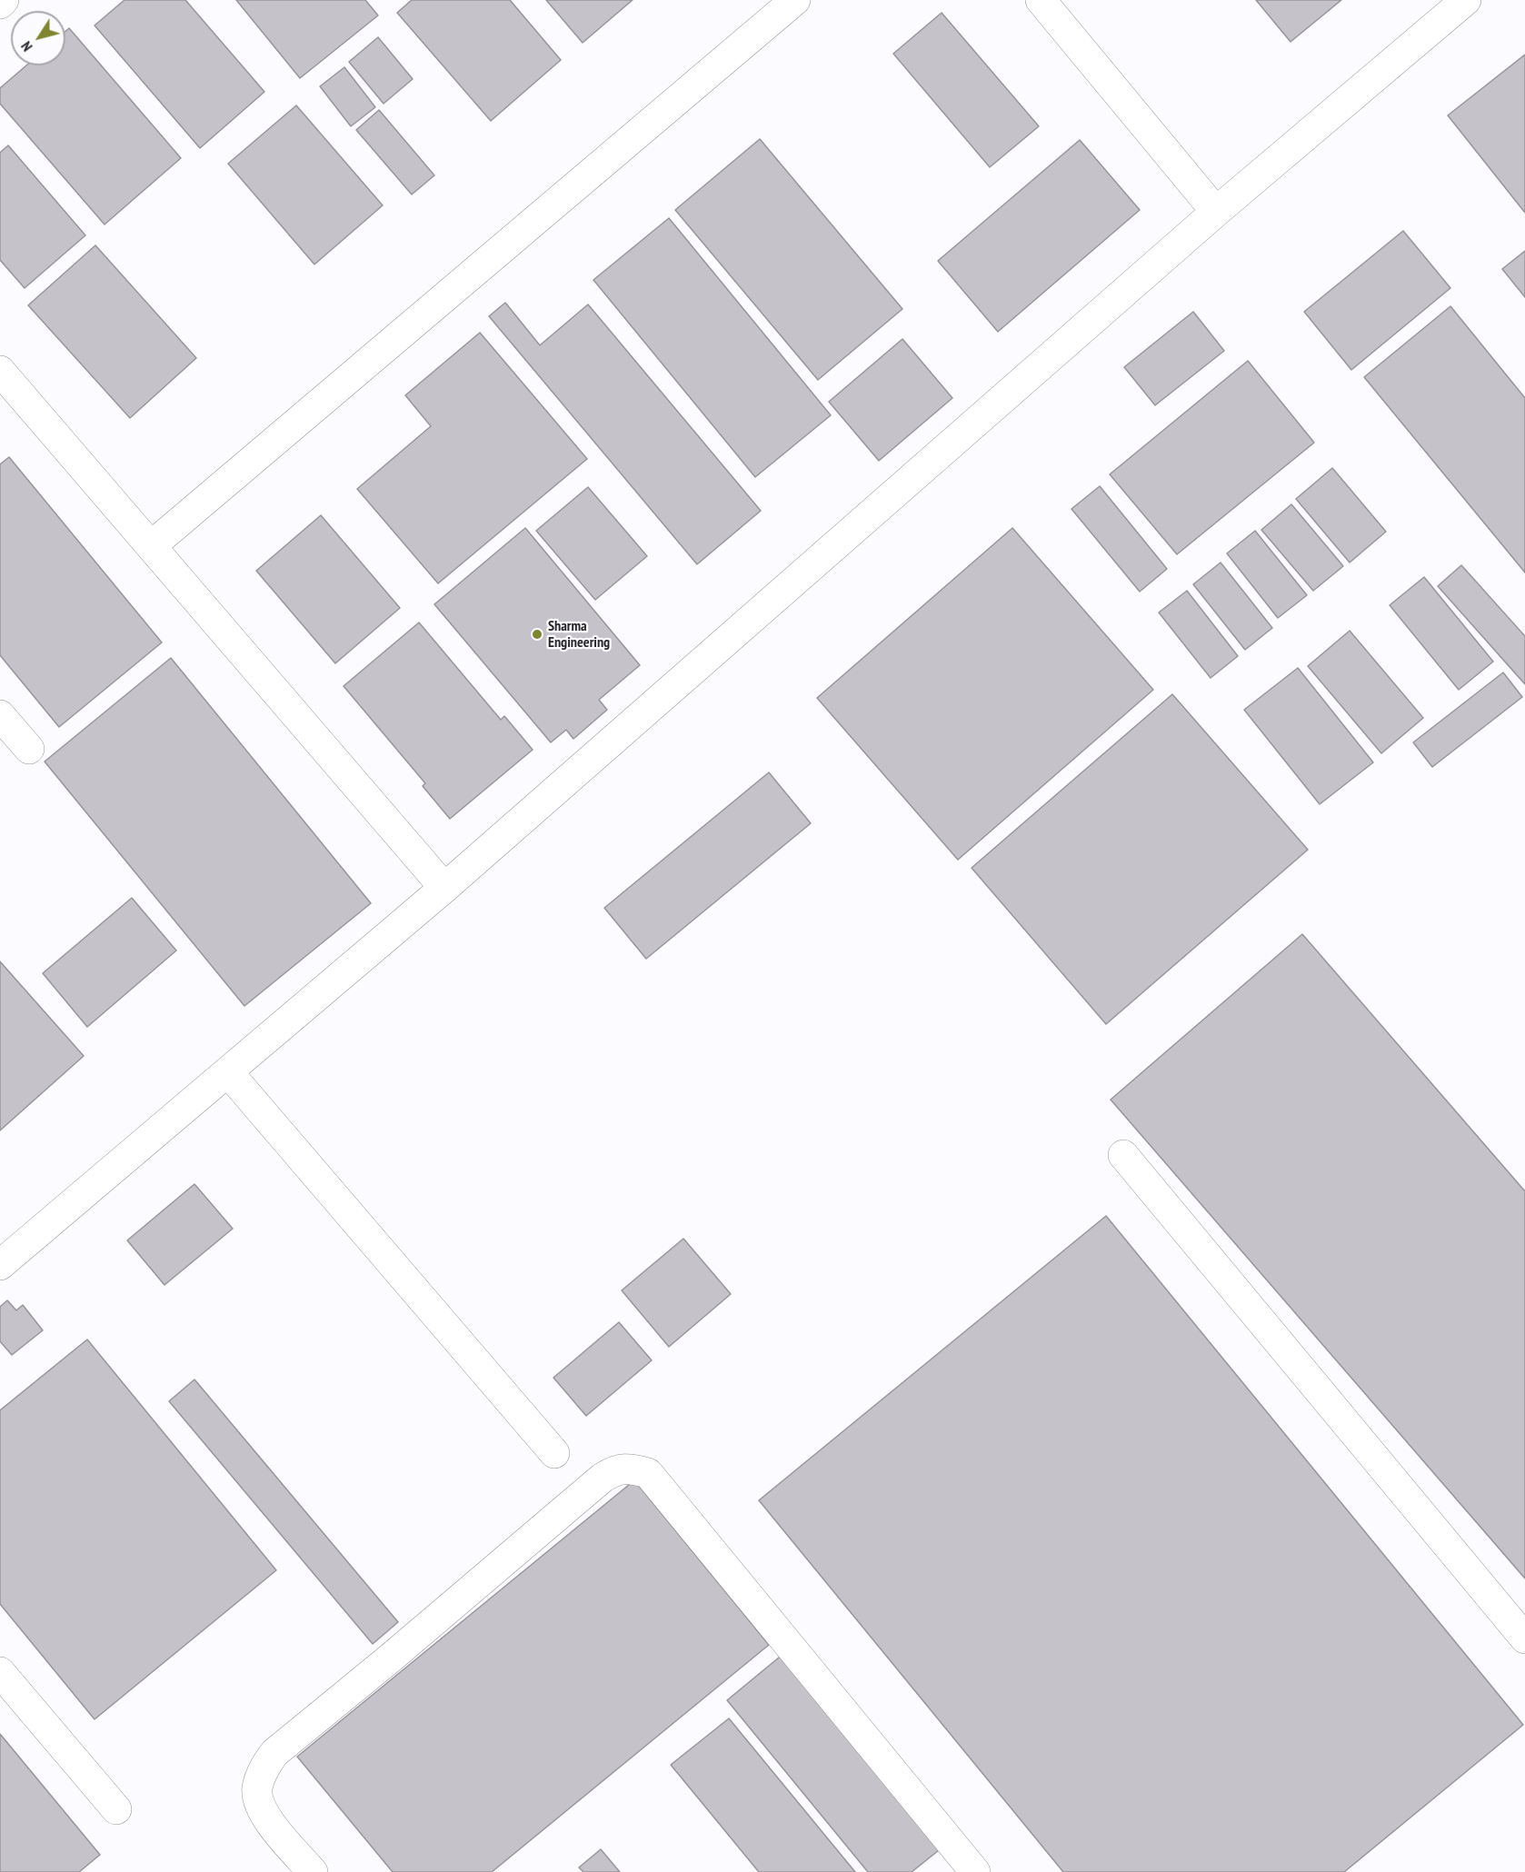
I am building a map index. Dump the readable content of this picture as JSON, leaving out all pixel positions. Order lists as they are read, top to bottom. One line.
{"places":["Sharma Engineering"],"north":"bottom left"}
